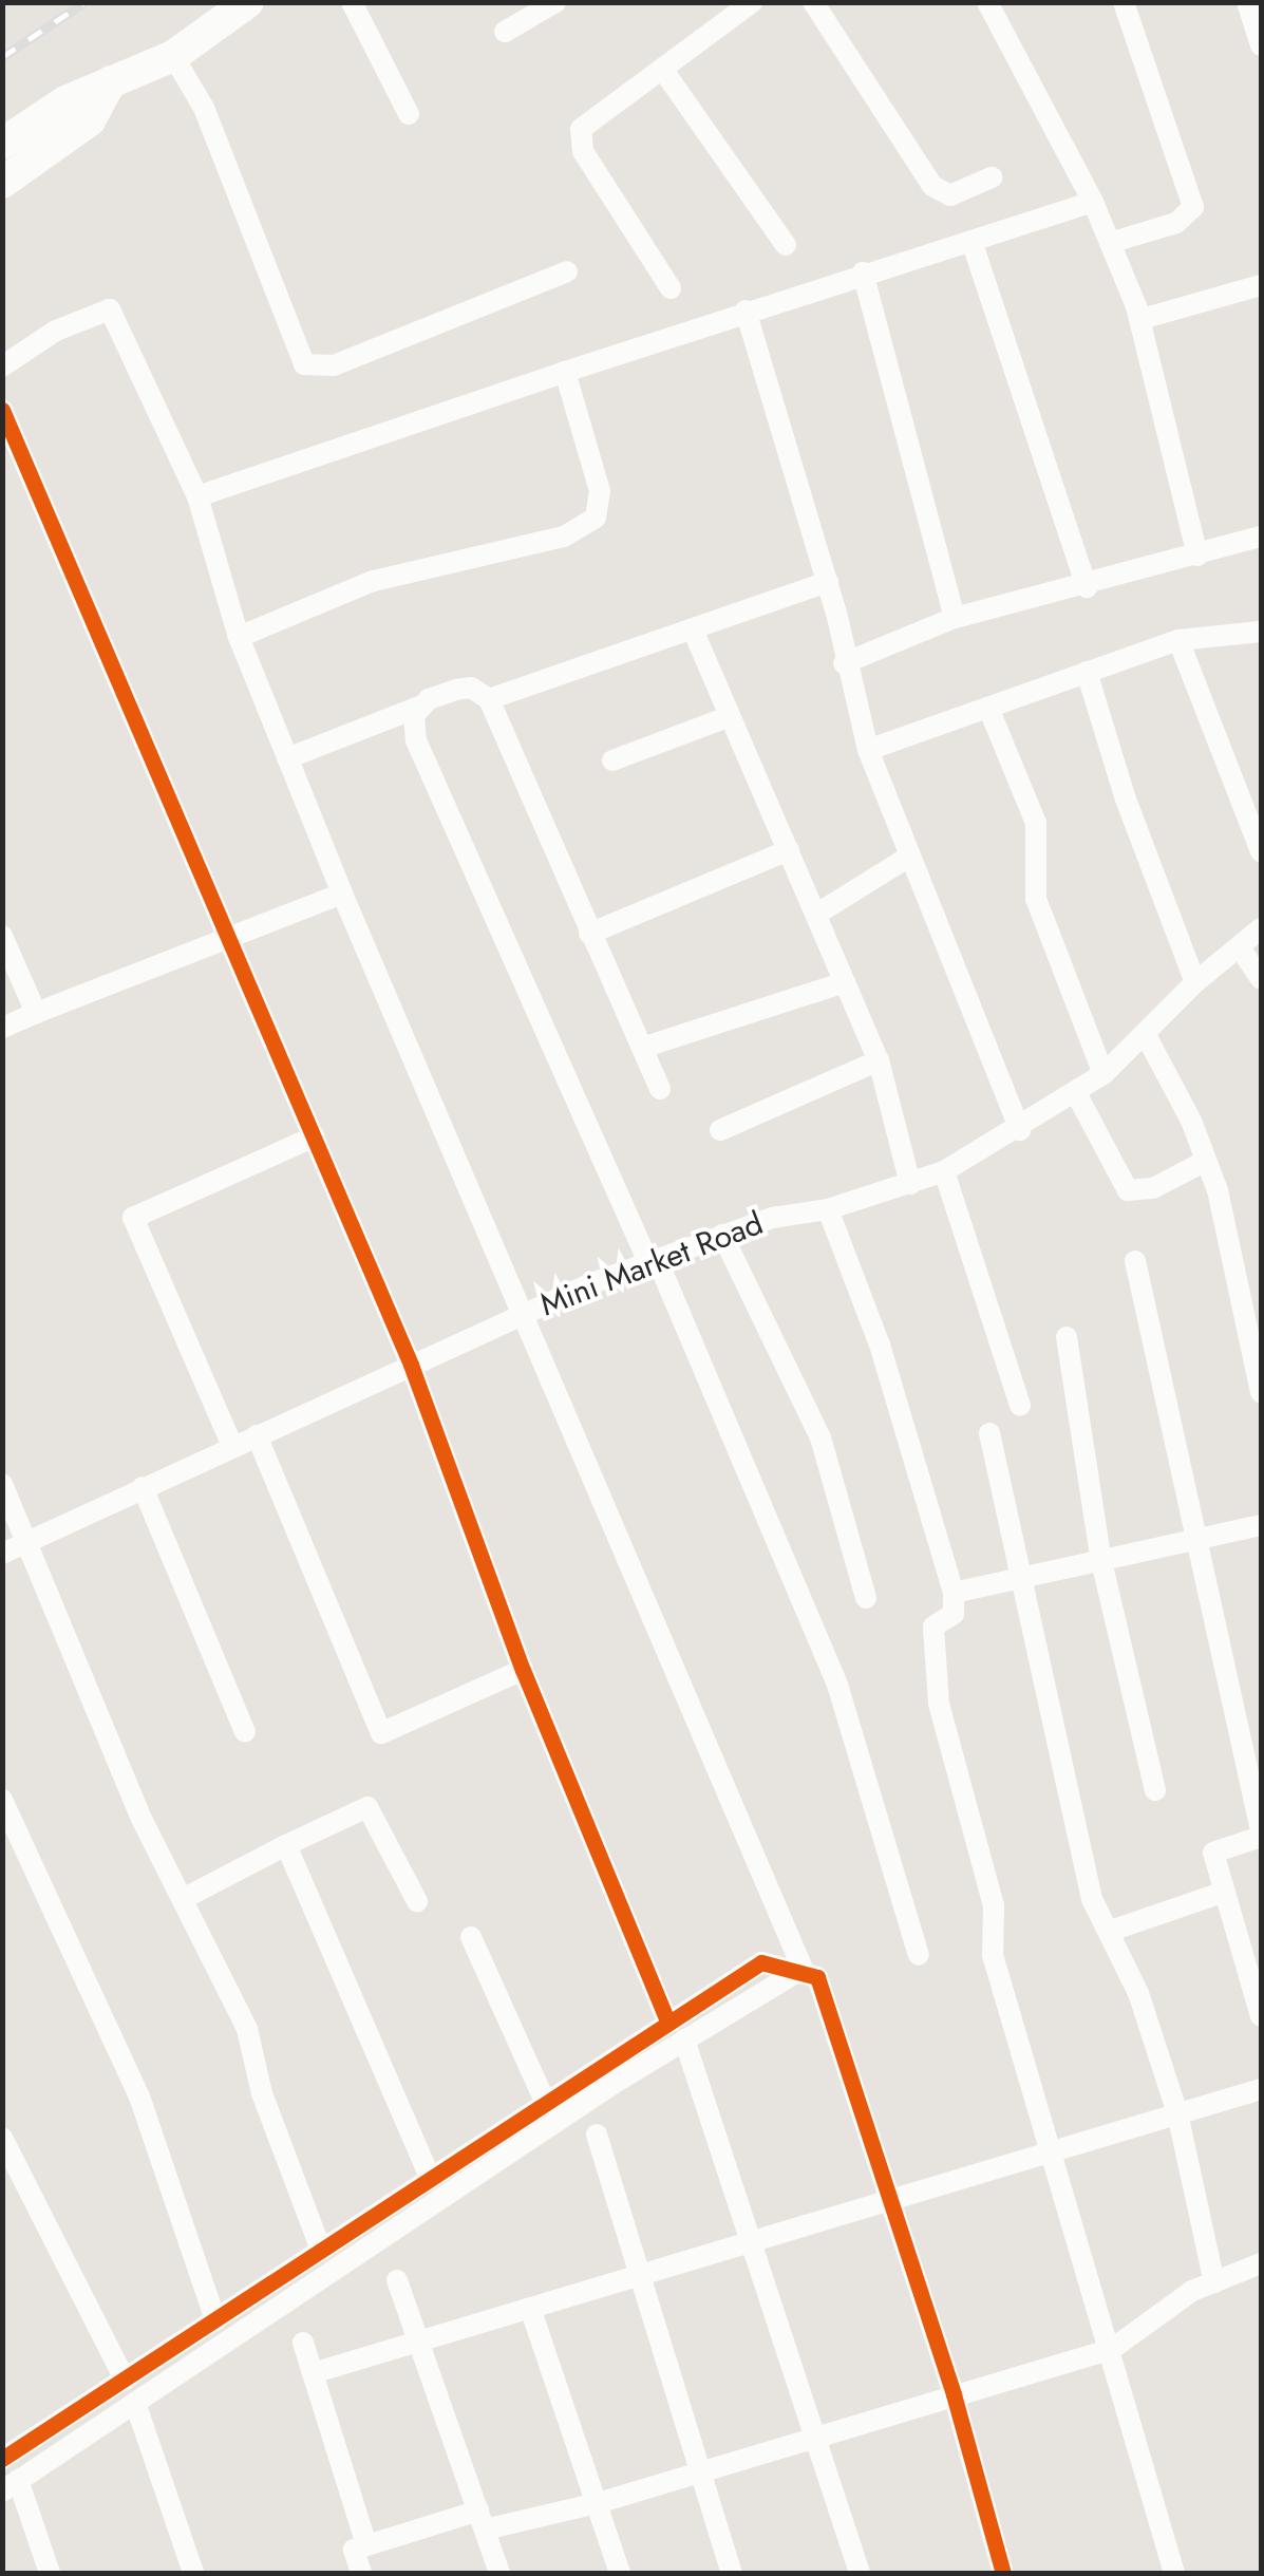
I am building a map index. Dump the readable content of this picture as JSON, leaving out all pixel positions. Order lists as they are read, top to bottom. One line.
{"streets":{"street":["Mini Market Road"]}}
